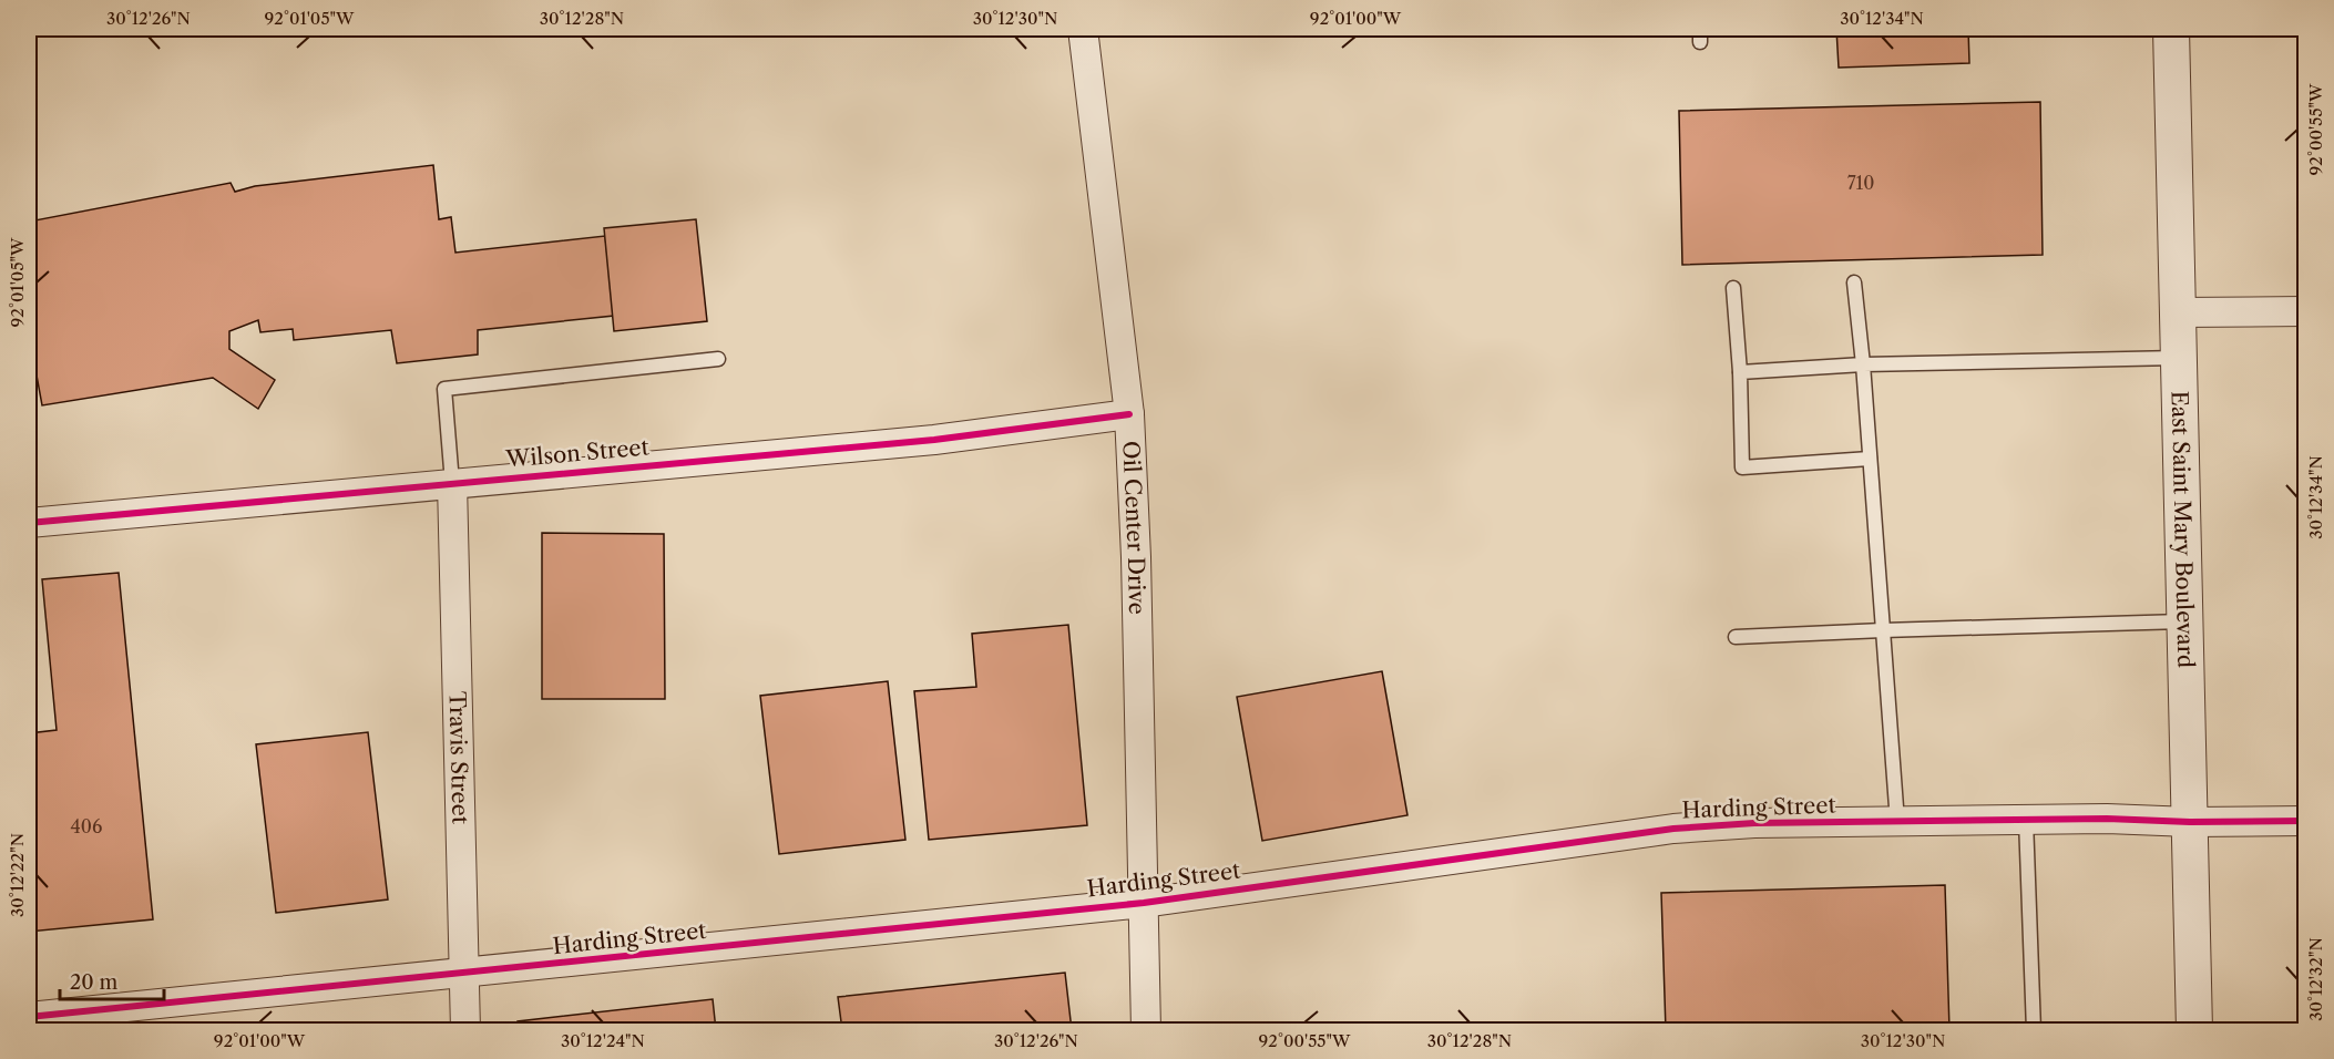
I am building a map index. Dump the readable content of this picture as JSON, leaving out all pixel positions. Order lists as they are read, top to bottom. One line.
{"streets":{"street":["Wilson Street","Oil Center Drive","East Saint Mary Boulevard","Travis Street","Harding Street"]},"crossings":[["Wilson Street","Oil Center Drive"],["Wilson Street","Travis Street"],["Oil Center Drive","Harding Street"],["East Saint Mary Boulevard","Harding Street"],["Travis Street","Harding Street"]],"house_numbers":["710","406"],"scale_bar":"20 m","coordinates":["30°12'26\"N","92°01'05\"W","30°12'28\"N","30°12'30\"N","92°01'00\"W","30°12'34\"N","92°00'55\"W","30°12'22\"N","30°12'32\"N","30°12'24\"N"]}
